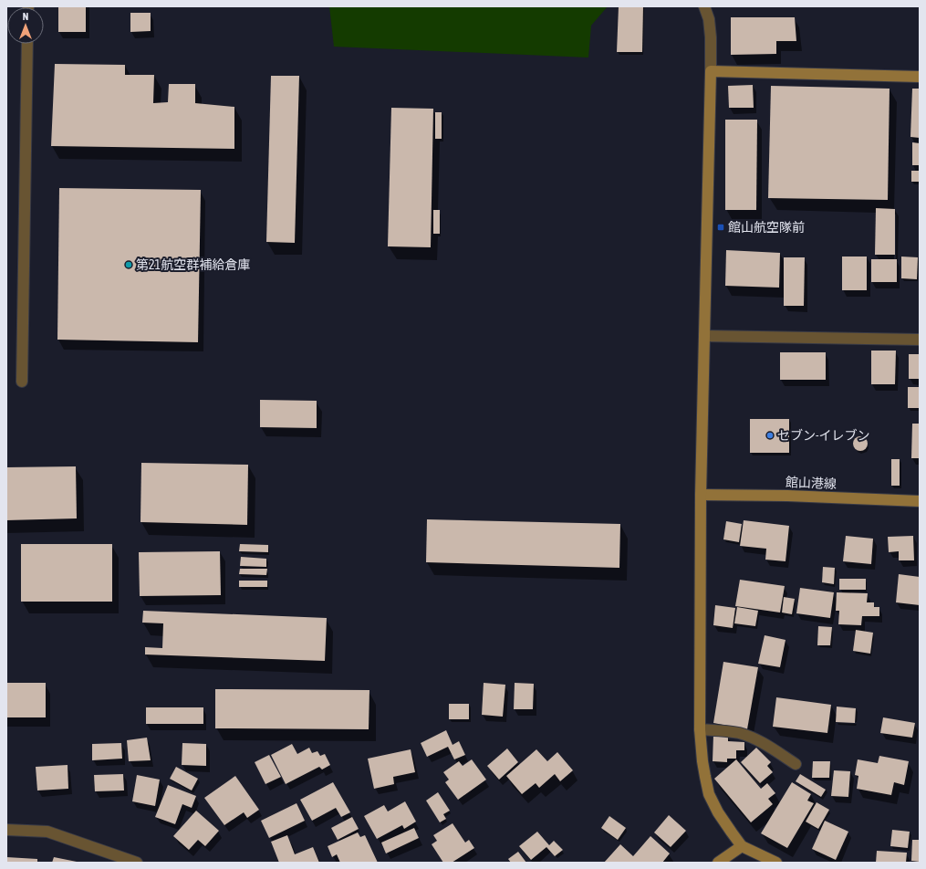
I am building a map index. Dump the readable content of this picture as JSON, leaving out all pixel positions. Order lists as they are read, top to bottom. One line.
{"streets":{"street":["館山港線"]},"places":{"transit":["館山航空隊前"],"other":["第21航空群補給倉庫","セブン-イレブン"]},"north":"top"}
